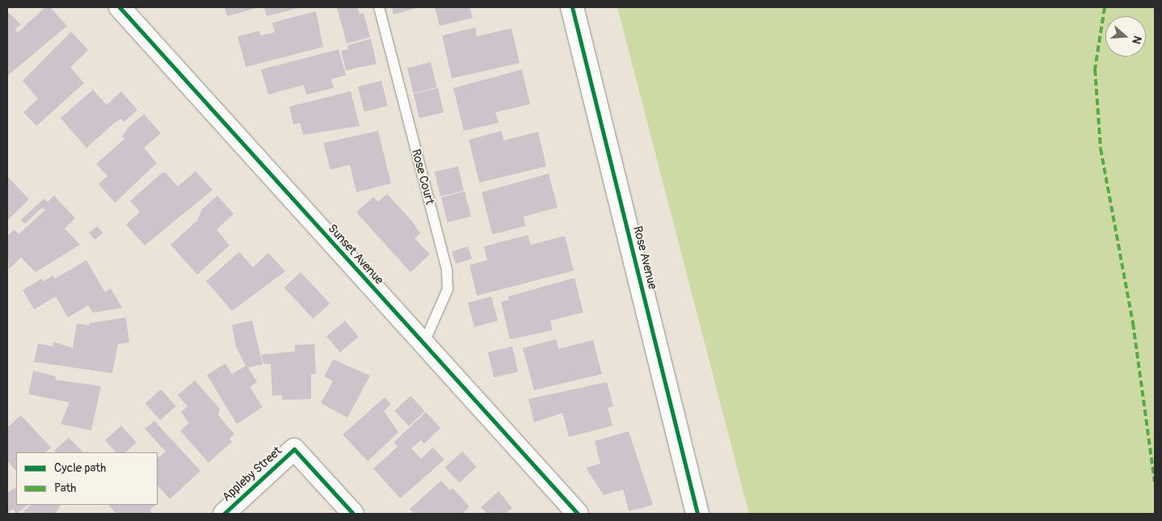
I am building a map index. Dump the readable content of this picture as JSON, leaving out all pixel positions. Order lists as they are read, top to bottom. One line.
{"streets":{"street":["Sunset Avenue","Rose Avenue","Appleby Street"],"lane":["Rose Court"]},"crossings":[["Rose Court","Sunset Avenue"]],"legend":["Cycle path","Path"],"north":"right"}
